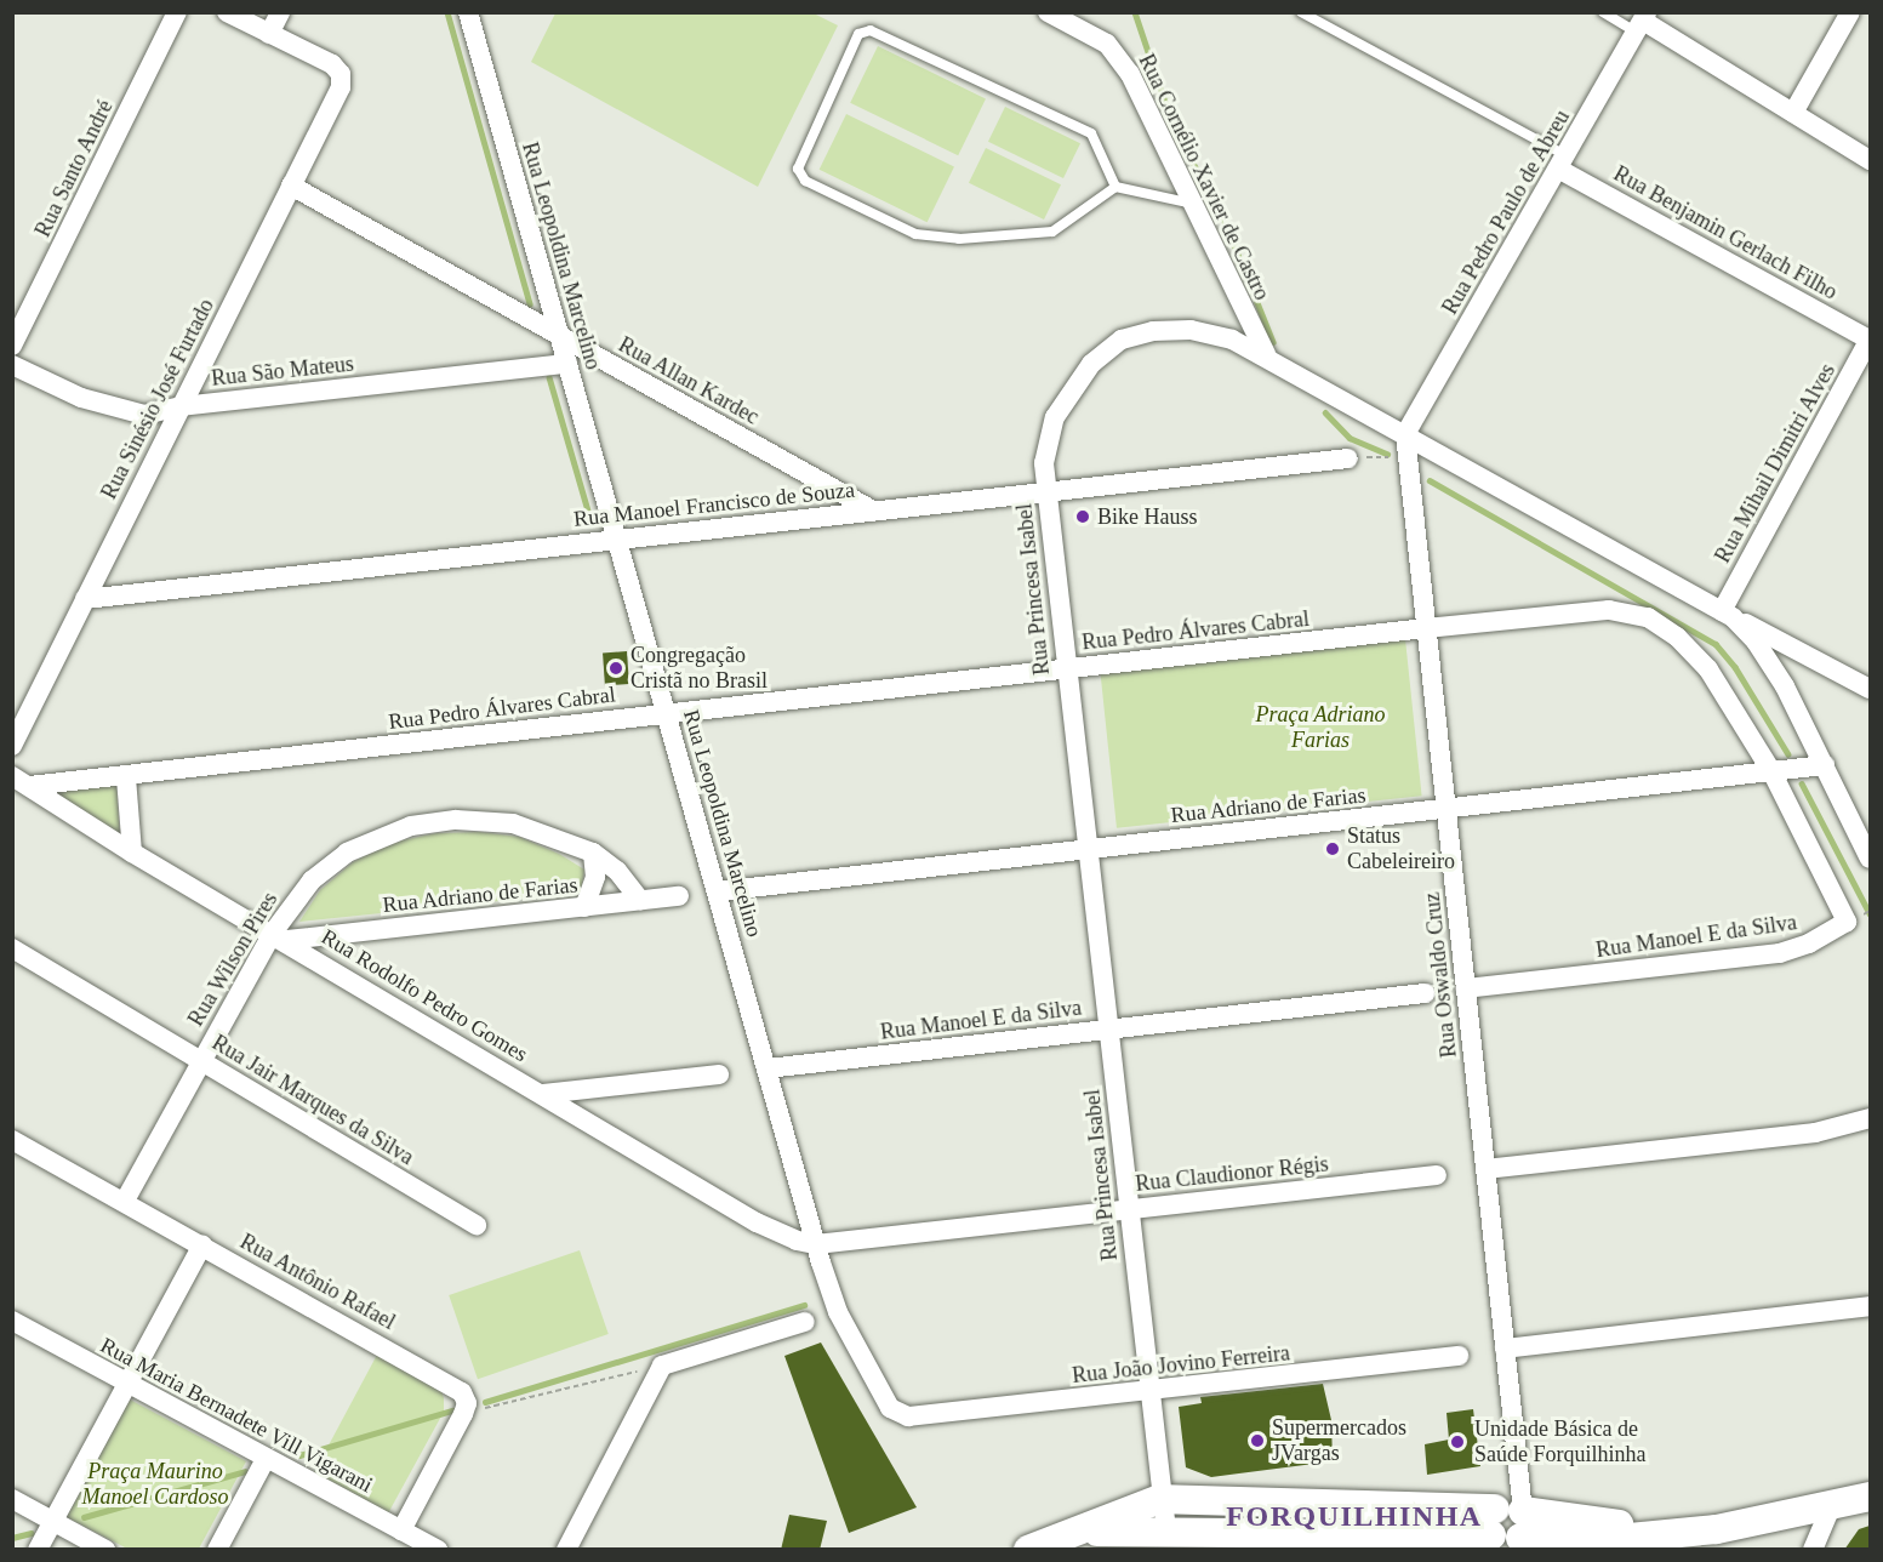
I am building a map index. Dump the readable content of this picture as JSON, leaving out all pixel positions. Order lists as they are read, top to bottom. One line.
{"streets":{"street":["Rua Santo André","Rua Cornélio Xavier de Castro","Rua Pedro Paulo de Abreu","Rua Benjamin Gerlach Filho","Rua Leopoldina Marcelino","Rua São Mateus","Rua Allan Kardec","Rua Sinésio José Furtado","Rua Mihail Dimitri Alves","Rua Manoel Francisco de Souza","Rua Princesa Isabel","Rua Pedro Álvares Cabral","Rua Adriano de Farias","Rua Manoel E da Silva","Rua Wilson Pires","Rua Oswaldo Cruz","Rua Rodolfo Pedro Gomes","Rua Jair Marques da Silva","Rua Claudionor Régis","Rua Antônio Rafael","Rua João Jovino Ferreira","Rua Maria Bernadete Vill Vigarani"]},"crossings":[["Rua Cornélio Xavier de Castro","Rua Princesa Isabel"],["Rua Pedro Paulo de Abreu","Rua Benjamin Gerlach Filho"],["Rua Pedro Paulo de Abreu","Rua Princesa Isabel"],["Rua Pedro Paulo de Abreu","Rua Oswaldo Cruz"],["Rua Benjamin Gerlach Filho","Rua Mihail Dimitri Alves"],["Rua Leopoldina Marcelino","Rua São Mateus"],["Rua Leopoldina Marcelino","Rua Allan Kardec"],["Rua Leopoldina Marcelino","Rua Manoel Francisco de Souza"],["Rua Leopoldina Marcelino","Rua Pedro Álvares Cabral"],["Rua Leopoldina Marcelino","Rua Adriano de Farias"],["Rua Leopoldina Marcelino","Rua Manoel E da Silva"],["Rua Leopoldina Marcelino","Rua Rodolfo Pedro Gomes"],["Rua Leopoldina Marcelino","Rua Claudionor Régis"],["Rua Leopoldina Marcelino","Rua João Jovino Ferreira"],["Rua São Mateus","Rua Sinésio José Furtado"],["Rua Allan Kardec","Rua Sinésio José Furtado"],["Rua Allan Kardec","Rua Manoel Francisco de Souza"],["Rua Sinésio José Furtado","Rua Manoel Francisco de Souza"],["Rua Mihail Dimitri Alves","Rua Princesa Isabel"],["Rua Manoel Francisco de Souza","Rua Princesa Isabel"],["Rua Princesa Isabel","Rua Pedro Álvares Cabral"],["Rua Princesa Isabel","Rua Adriano de Farias"],["Rua Princesa Isabel","Rua Manoel E da Silva"],["Rua Princesa Isabel","Rua Oswaldo Cruz"],["Rua Princesa Isabel","Rua Claudionor Régis"],["Rua Princesa Isabel","Rua João Jovino Ferreira"],["Rua Pedro Álvares Cabral","Rua Adriano de Farias"],["Rua Pedro Álvares Cabral","Rua Manoel E da Silva"],["Rua Pedro Álvares Cabral","Rua Oswaldo Cruz"],["Rua Pedro Álvares Cabral","Rua Rodolfo Pedro Gomes"],["Rua Adriano de Farias","Rua Manoel E da Silva"],["Rua Adriano de Farias","Rua Wilson Pires"],["Rua Adriano de Farias","Rua Oswaldo Cruz"],["Rua Adriano de Farias","Rua Rodolfo Pedro Gomes"],["Rua Manoel E da Silva","Rua Oswaldo Cruz"],["Rua Wilson Pires","Rua Rodolfo Pedro Gomes"],["Rua Wilson Pires","Rua Jair Marques da Silva"],["Rua Wilson Pires","Rua Antônio Rafael"],["Rua Rodolfo Pedro Gomes","Rua Claudionor Régis"]],"districts":["FORQUILHINHA"],"parks":["Praça Adriano Farias","Praça Maurino Manoel Cardoso"],"places":["Bike Hauss","Congregação Cristã no Brasil","Status Cabeleireiro","Supermercados JVargas","Unidade Básica de Saúde Forquilhinha"]}
